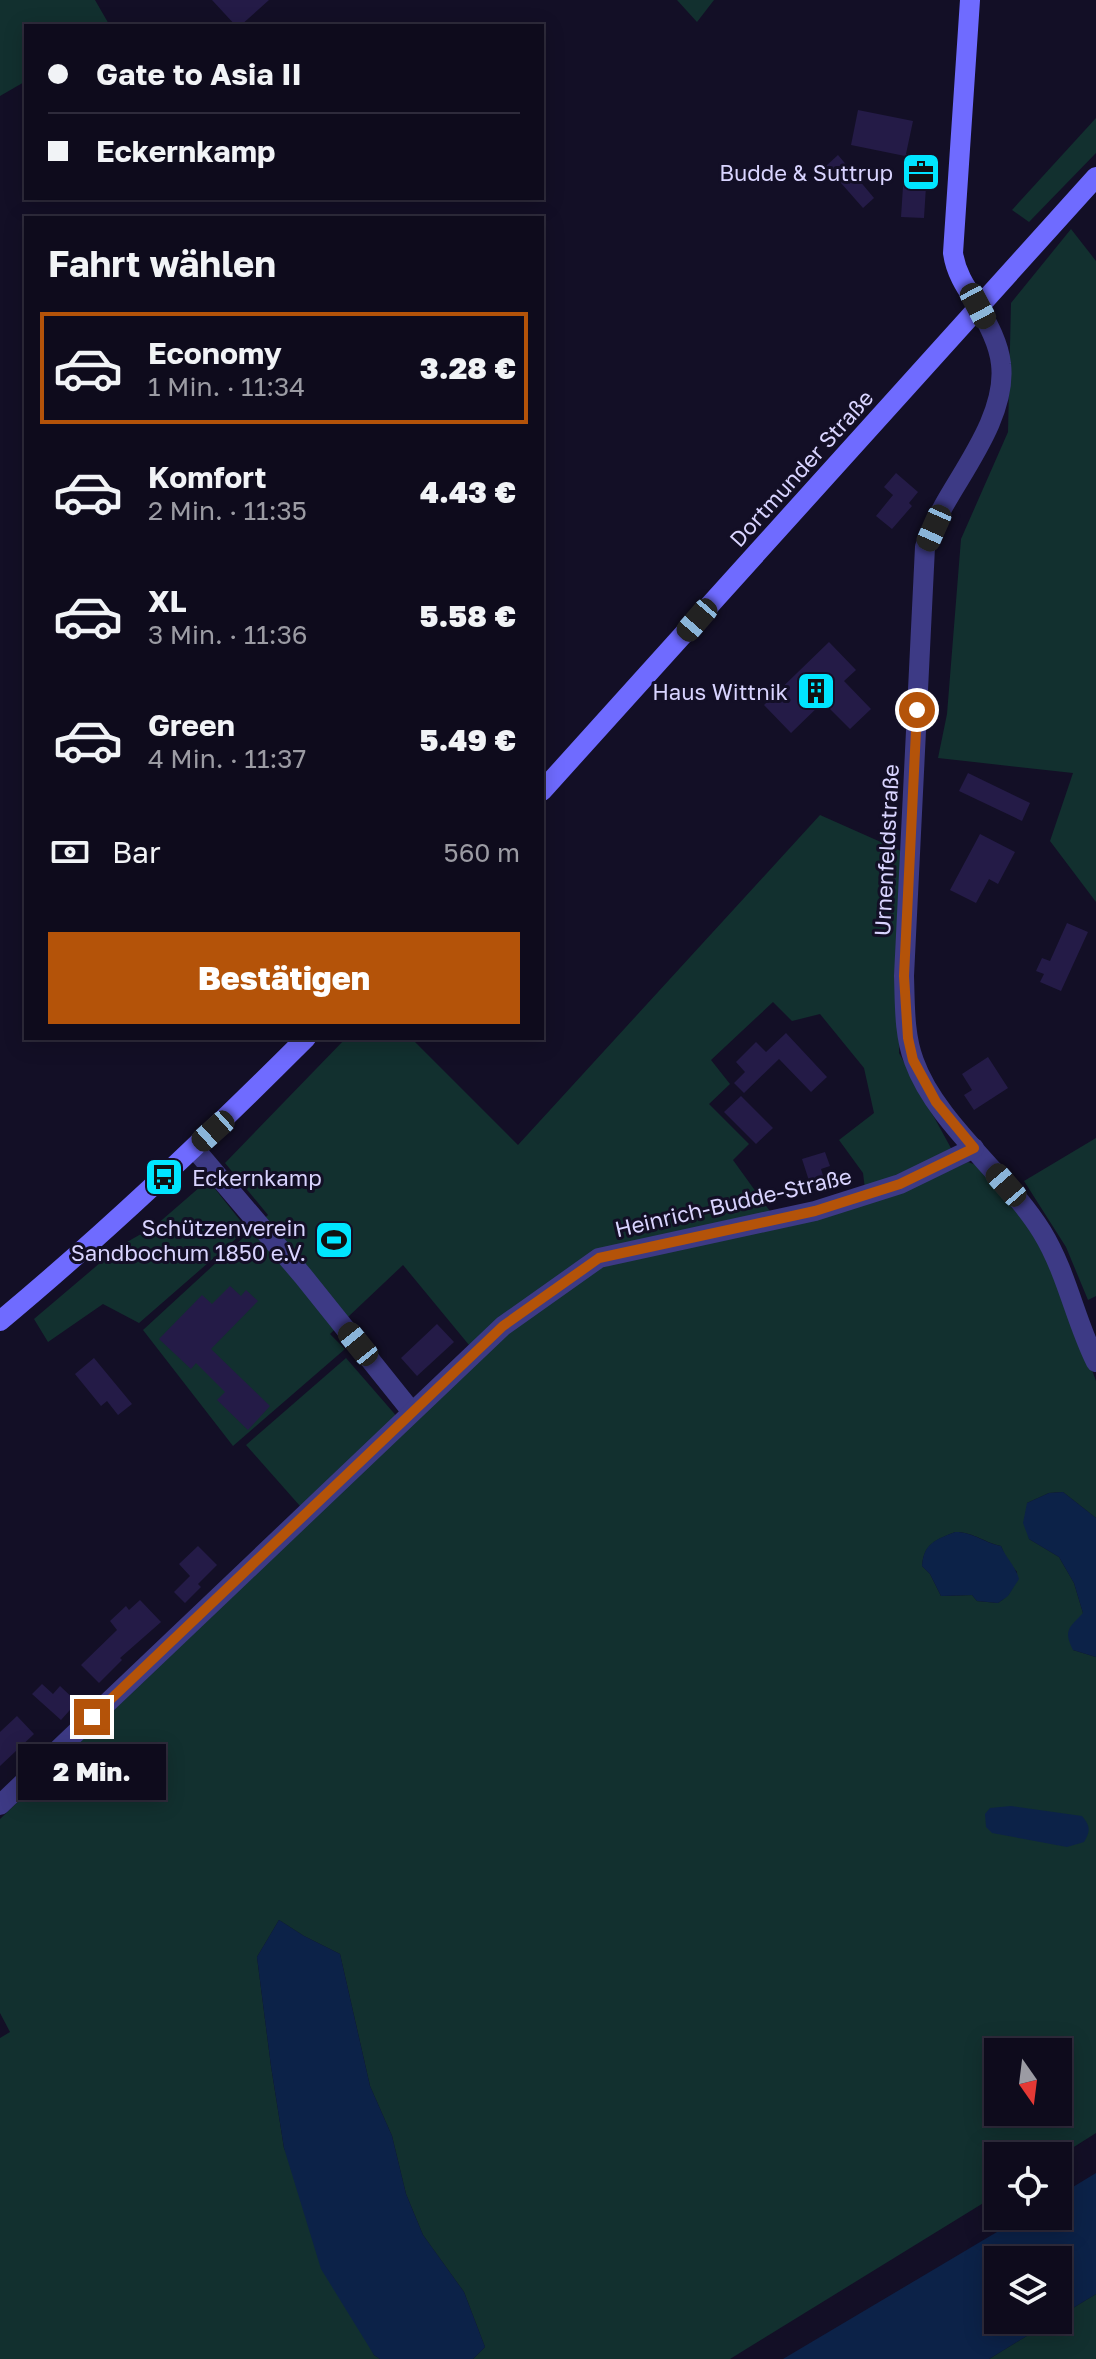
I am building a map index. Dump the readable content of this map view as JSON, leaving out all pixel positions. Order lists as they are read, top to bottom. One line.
{"streets":{"main road":["Dortmunder Straße"],"street":["Urnenfeldstraße","Heinrich-Budde-Straße"]},"crossings":[["Dortmunder Straße","Urnenfeldstraße"],["Urnenfeldstraße","Heinrich-Budde-Straße"]],"places":{"office":["Budde & Suttrup"],"building":["Haus Wittnik"],"bus stop":["Eckernkamp"],"sports":["Schützenverein Sandbochum 1850 e.V."]},"north":"bottom","page":{"banner":["Gate to Asia II","Eckernkamp"],"heading":"Fahrt wählen","list":[{"name":"Economy","note":"1 Min. · 11:34","value":"3.28 €"},{"name":"Komfort","note":"2 Min. · 11:35","value":"4.43 €"},{"name":"XL","note":"3 Min. · 11:36","value":"5.58 €"},{"name":"Green","note":"4 Min. · 11:37","value":"5.49 €"}],"pay":["Bar","560 m"],"buttons":"Bestätigen","bubble":"2 Min."}}
